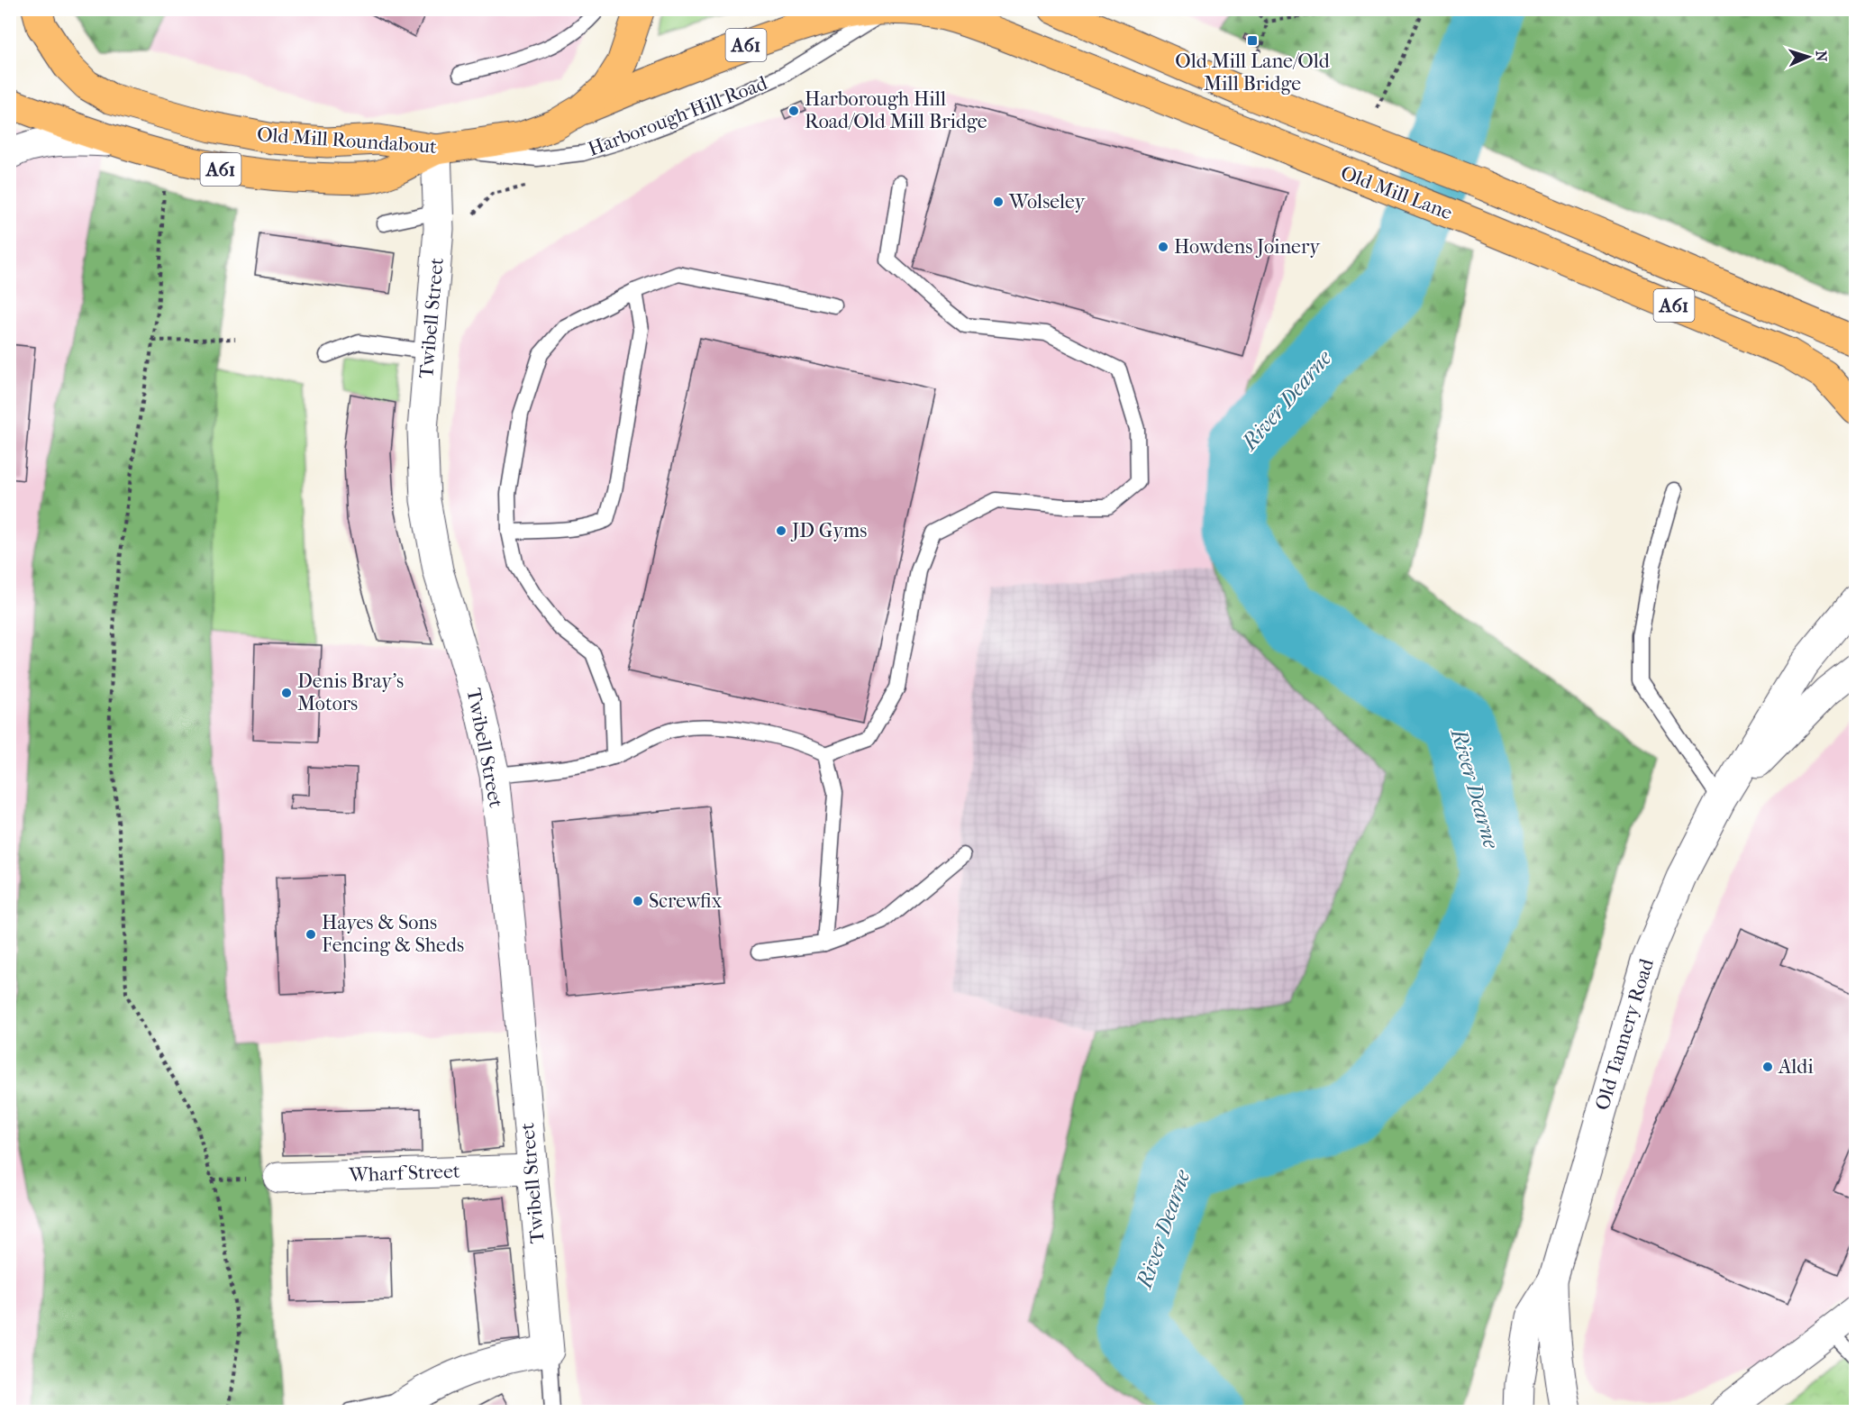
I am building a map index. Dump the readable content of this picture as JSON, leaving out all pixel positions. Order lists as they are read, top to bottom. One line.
{"streets":{"main road":["A61","Harborough Hill Road","Old Mill Roundabout","Old Mill Lane"],"street":["Twibell Street","Old Tannery Road","Wharf Street"]},"crossings":[["Harborough Hill Road","Old Mill Roundabout"],["Harborough Hill Road","Old Mill Lane"],["Harborough Hill Road","Twibell Street"],["Old Mill Roundabout","Twibell Street"],["Twibell Street","Wharf Street"]],"water":["River Dearne"],"places":{"transit":["Old Mill Lane/Old Mill Bridge"],"other":["Harborough Hill Road/Old Mill Bridge","Wolseley","Howdens Joinery","JD Gyms","Denis Bray's Motors","Screwfix","Hayes & Sons Fencing & Sheds","Aldi"]},"north":"right"}
